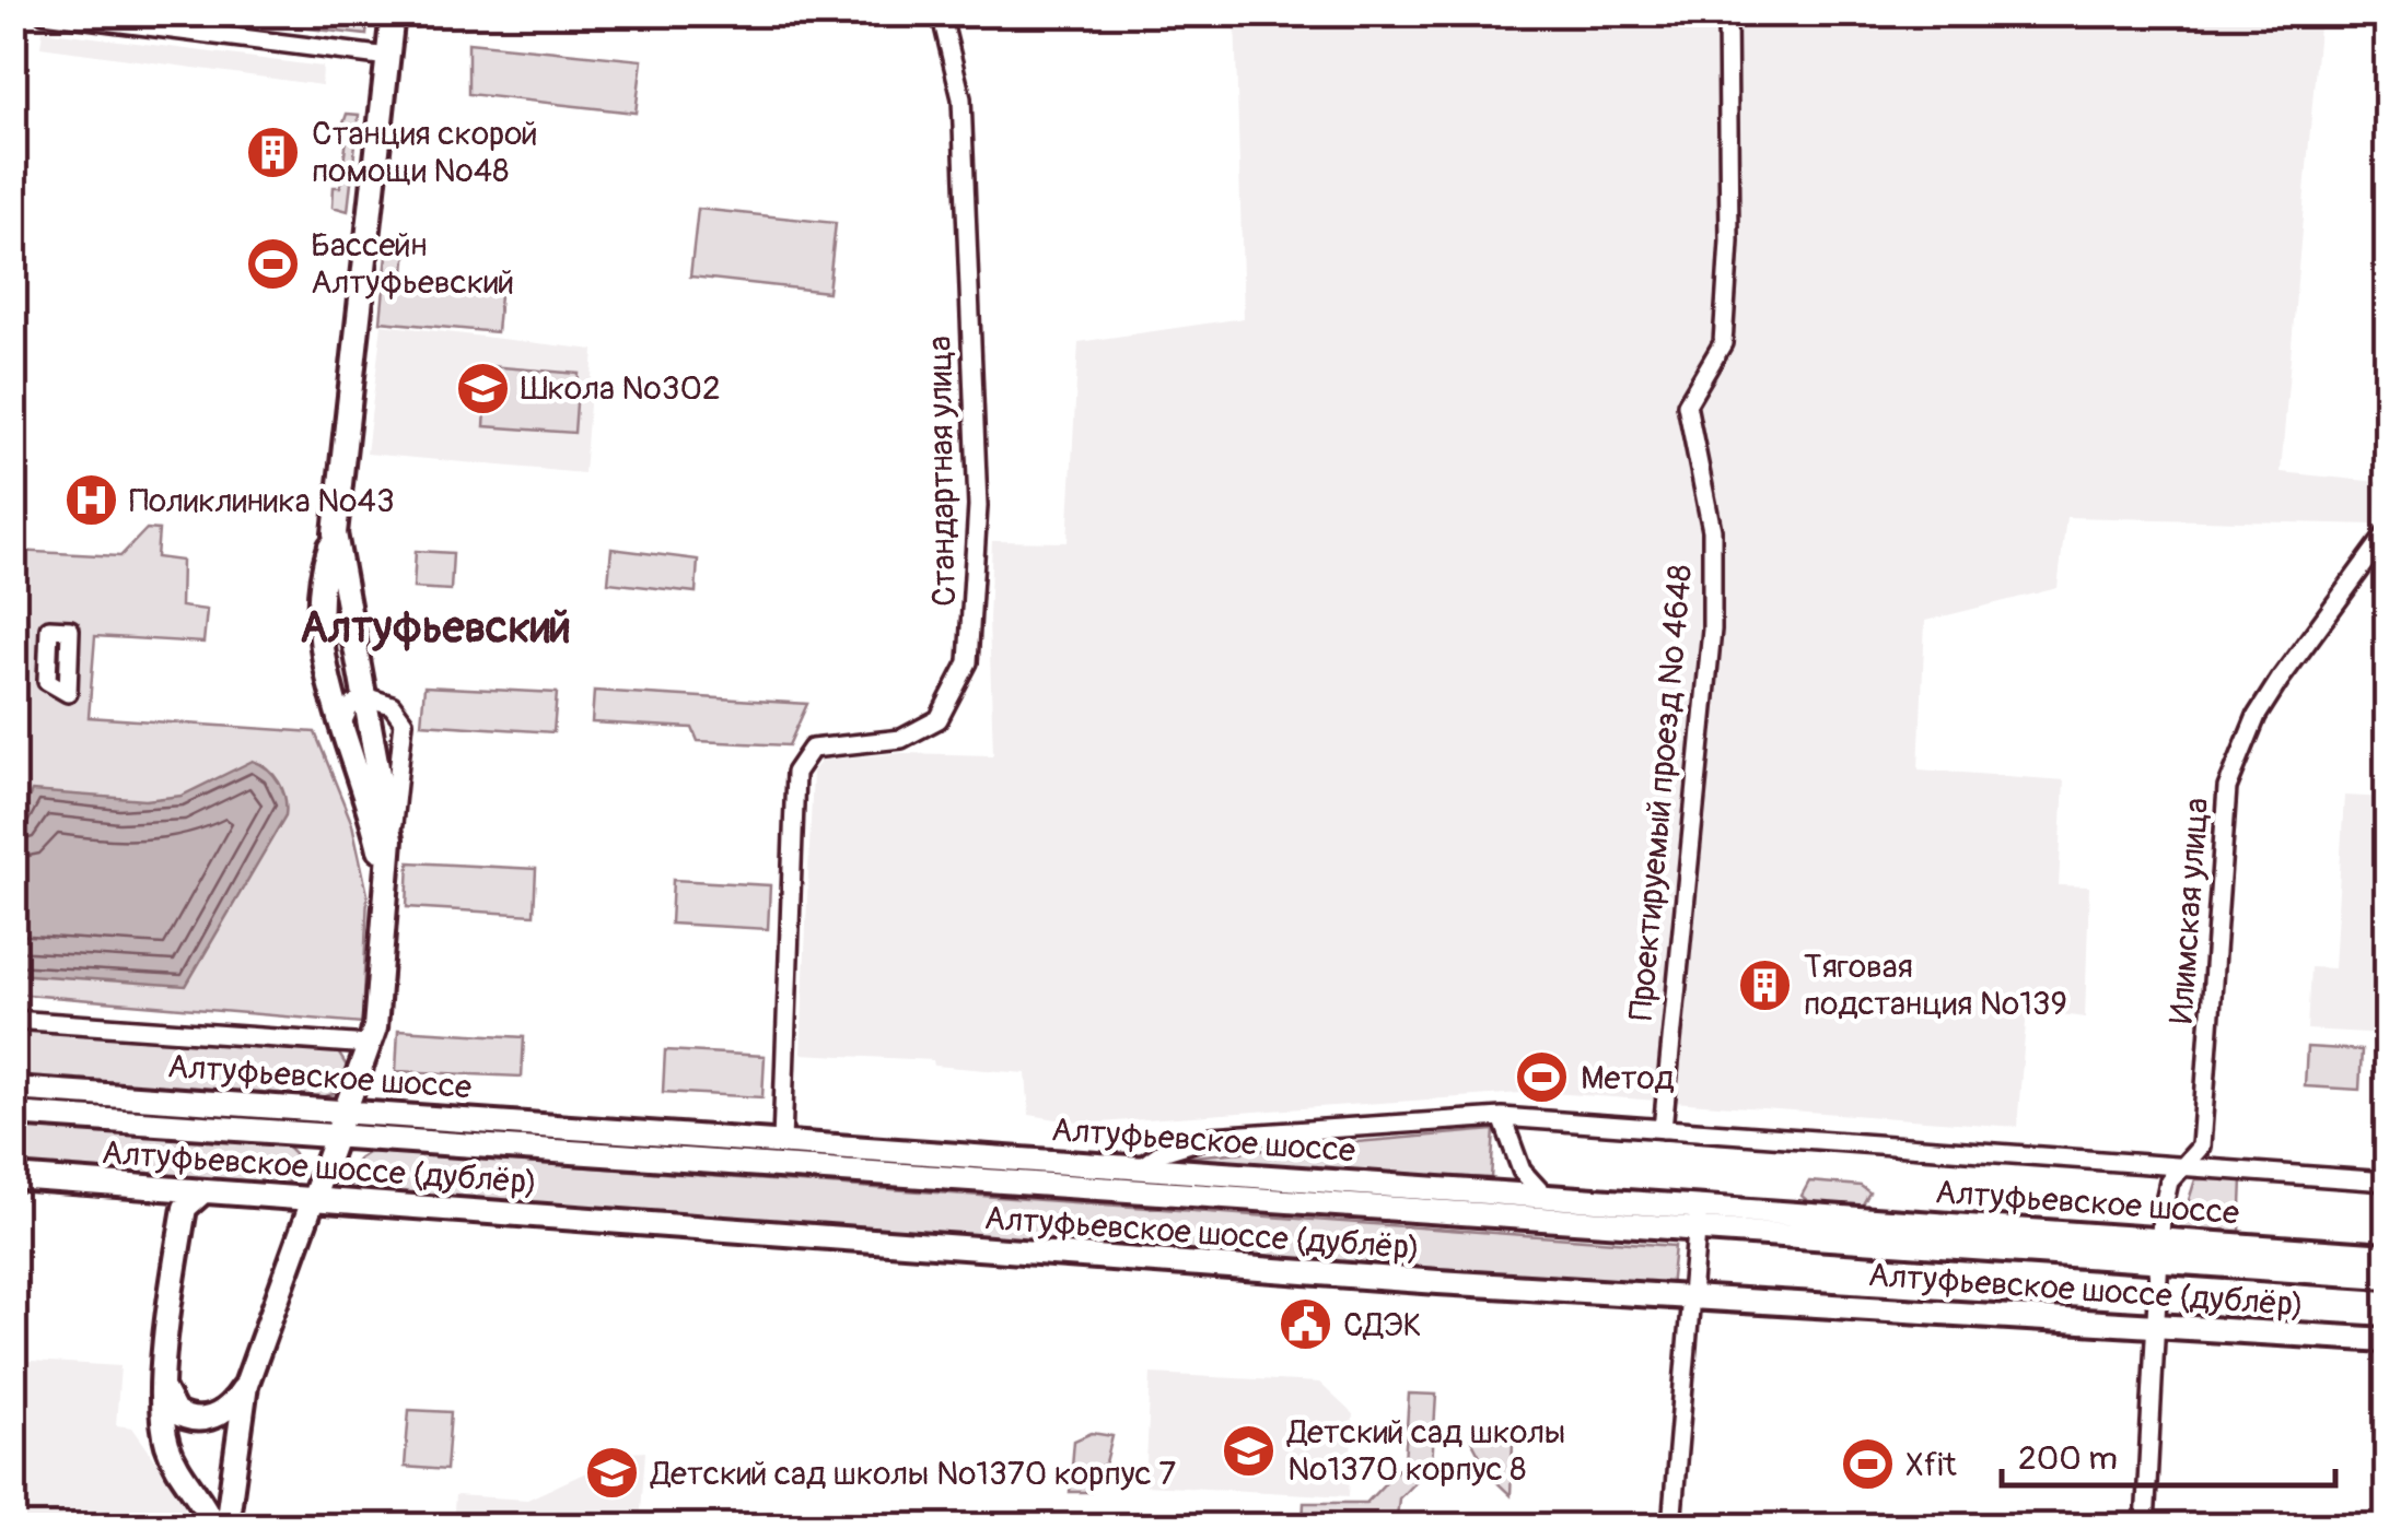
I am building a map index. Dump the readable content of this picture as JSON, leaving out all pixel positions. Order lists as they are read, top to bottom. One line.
{"streets":{"main road":["Алтуфьевское шоссе","Алтуфьевское шоссе (дублёр)"],"street":["Стандартная улица","Проектируемый проезд № 4648","Илимская улица"]},"crossings":[["Стандартная улица","Алтуфьевское шоссе"],["Проектируемый проезд № 4648","Алтуфьевское шоссе (дублёр)"],["Алтуфьевское шоссе","Алтуфьевское шоссе (дублёр)"]],"districts":["Алтуфьевский"],"places":{"building":["Станция скорой помощи №48","Тяговая подстанция №139"],"sports":["Бассейн Алтуфьевский","Метод","Xfit"],"school or university":["Школа №302","Детский сад школы №1370 корпус 8","Детский сад школы №1370 корпус 7"],"hospital":["Поликлиника №43"],"public building":["СДЭК"]},"scale_bar":"200 m"}
